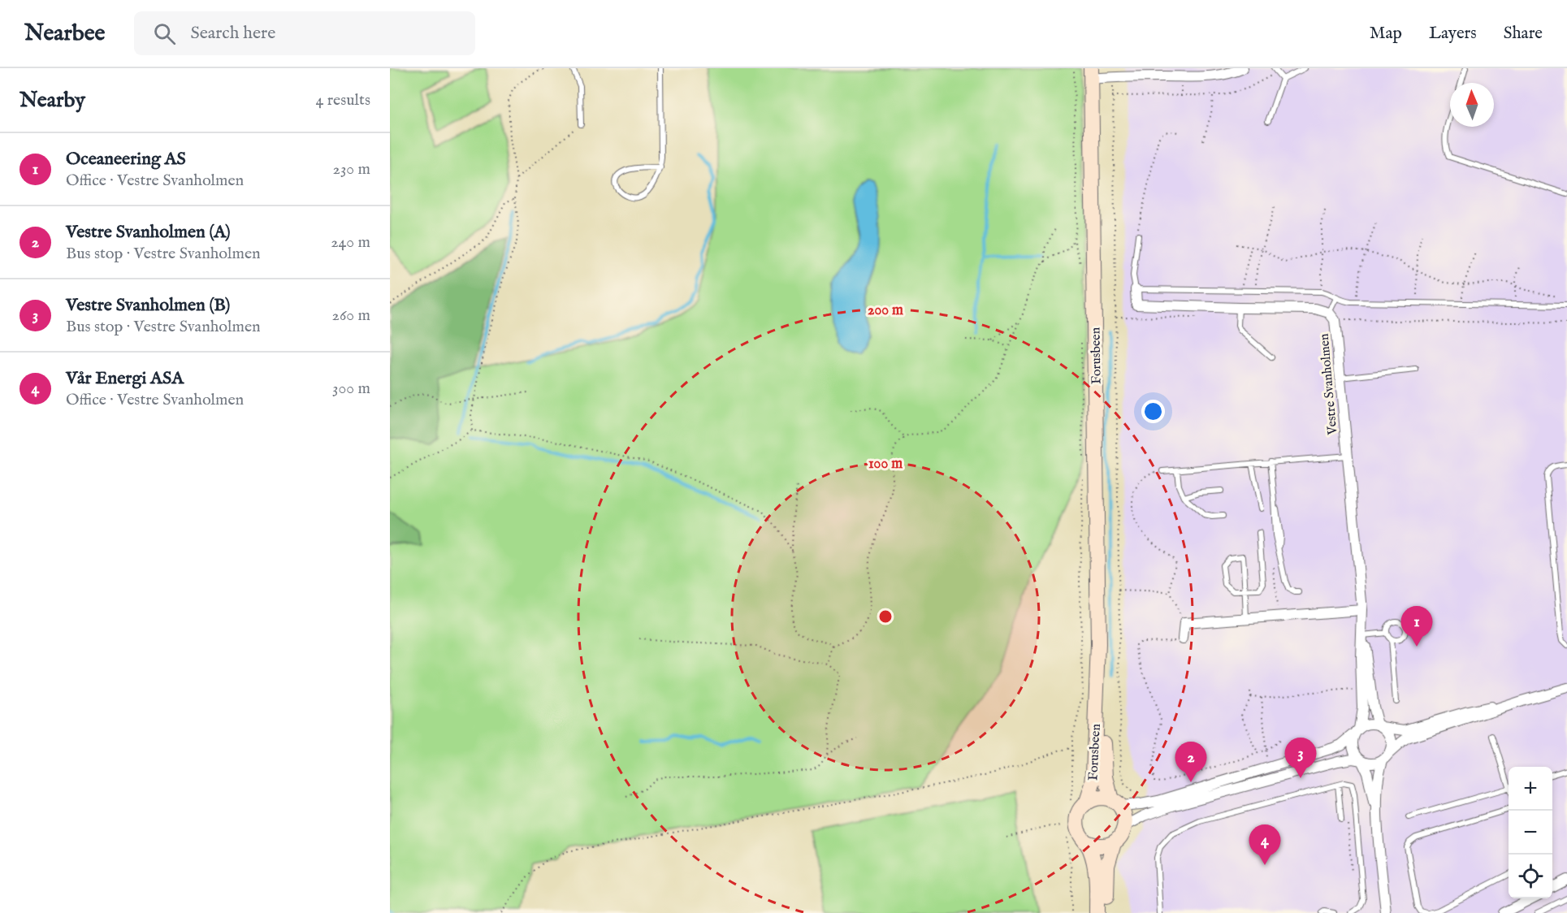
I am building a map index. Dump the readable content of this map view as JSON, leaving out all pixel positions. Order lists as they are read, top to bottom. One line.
{"streets":{"main road":["Forusbeen"],"street":["Vestre Svanholmen"]},"north":"top","page":{"header":"Nearbee","search":"Search here","nav":["Map","Layers","Share"],"heading":["Nearby","4 results"],"list":[{"mark":"1","name":"Oceaneering AS","note":"Office · Vestre Svanholmen","value":"230 m"},{"mark":"2","name":"Vestre Svanholmen (A)","note":"Bus stop · Vestre Svanholmen","value":"240 m"},{"mark":"3","name":"Vestre Svanholmen (B)","note":"Bus stop · Vestre Svanholmen","value":"260 m"},{"mark":"4","name":"Vår Energi ASA","note":"Office · Vestre Svanholmen","value":"300 m"}],"pins":["1","3","2","4"],"map_buttons":["+","−"]},"rings":["200 m","100 m"]}
